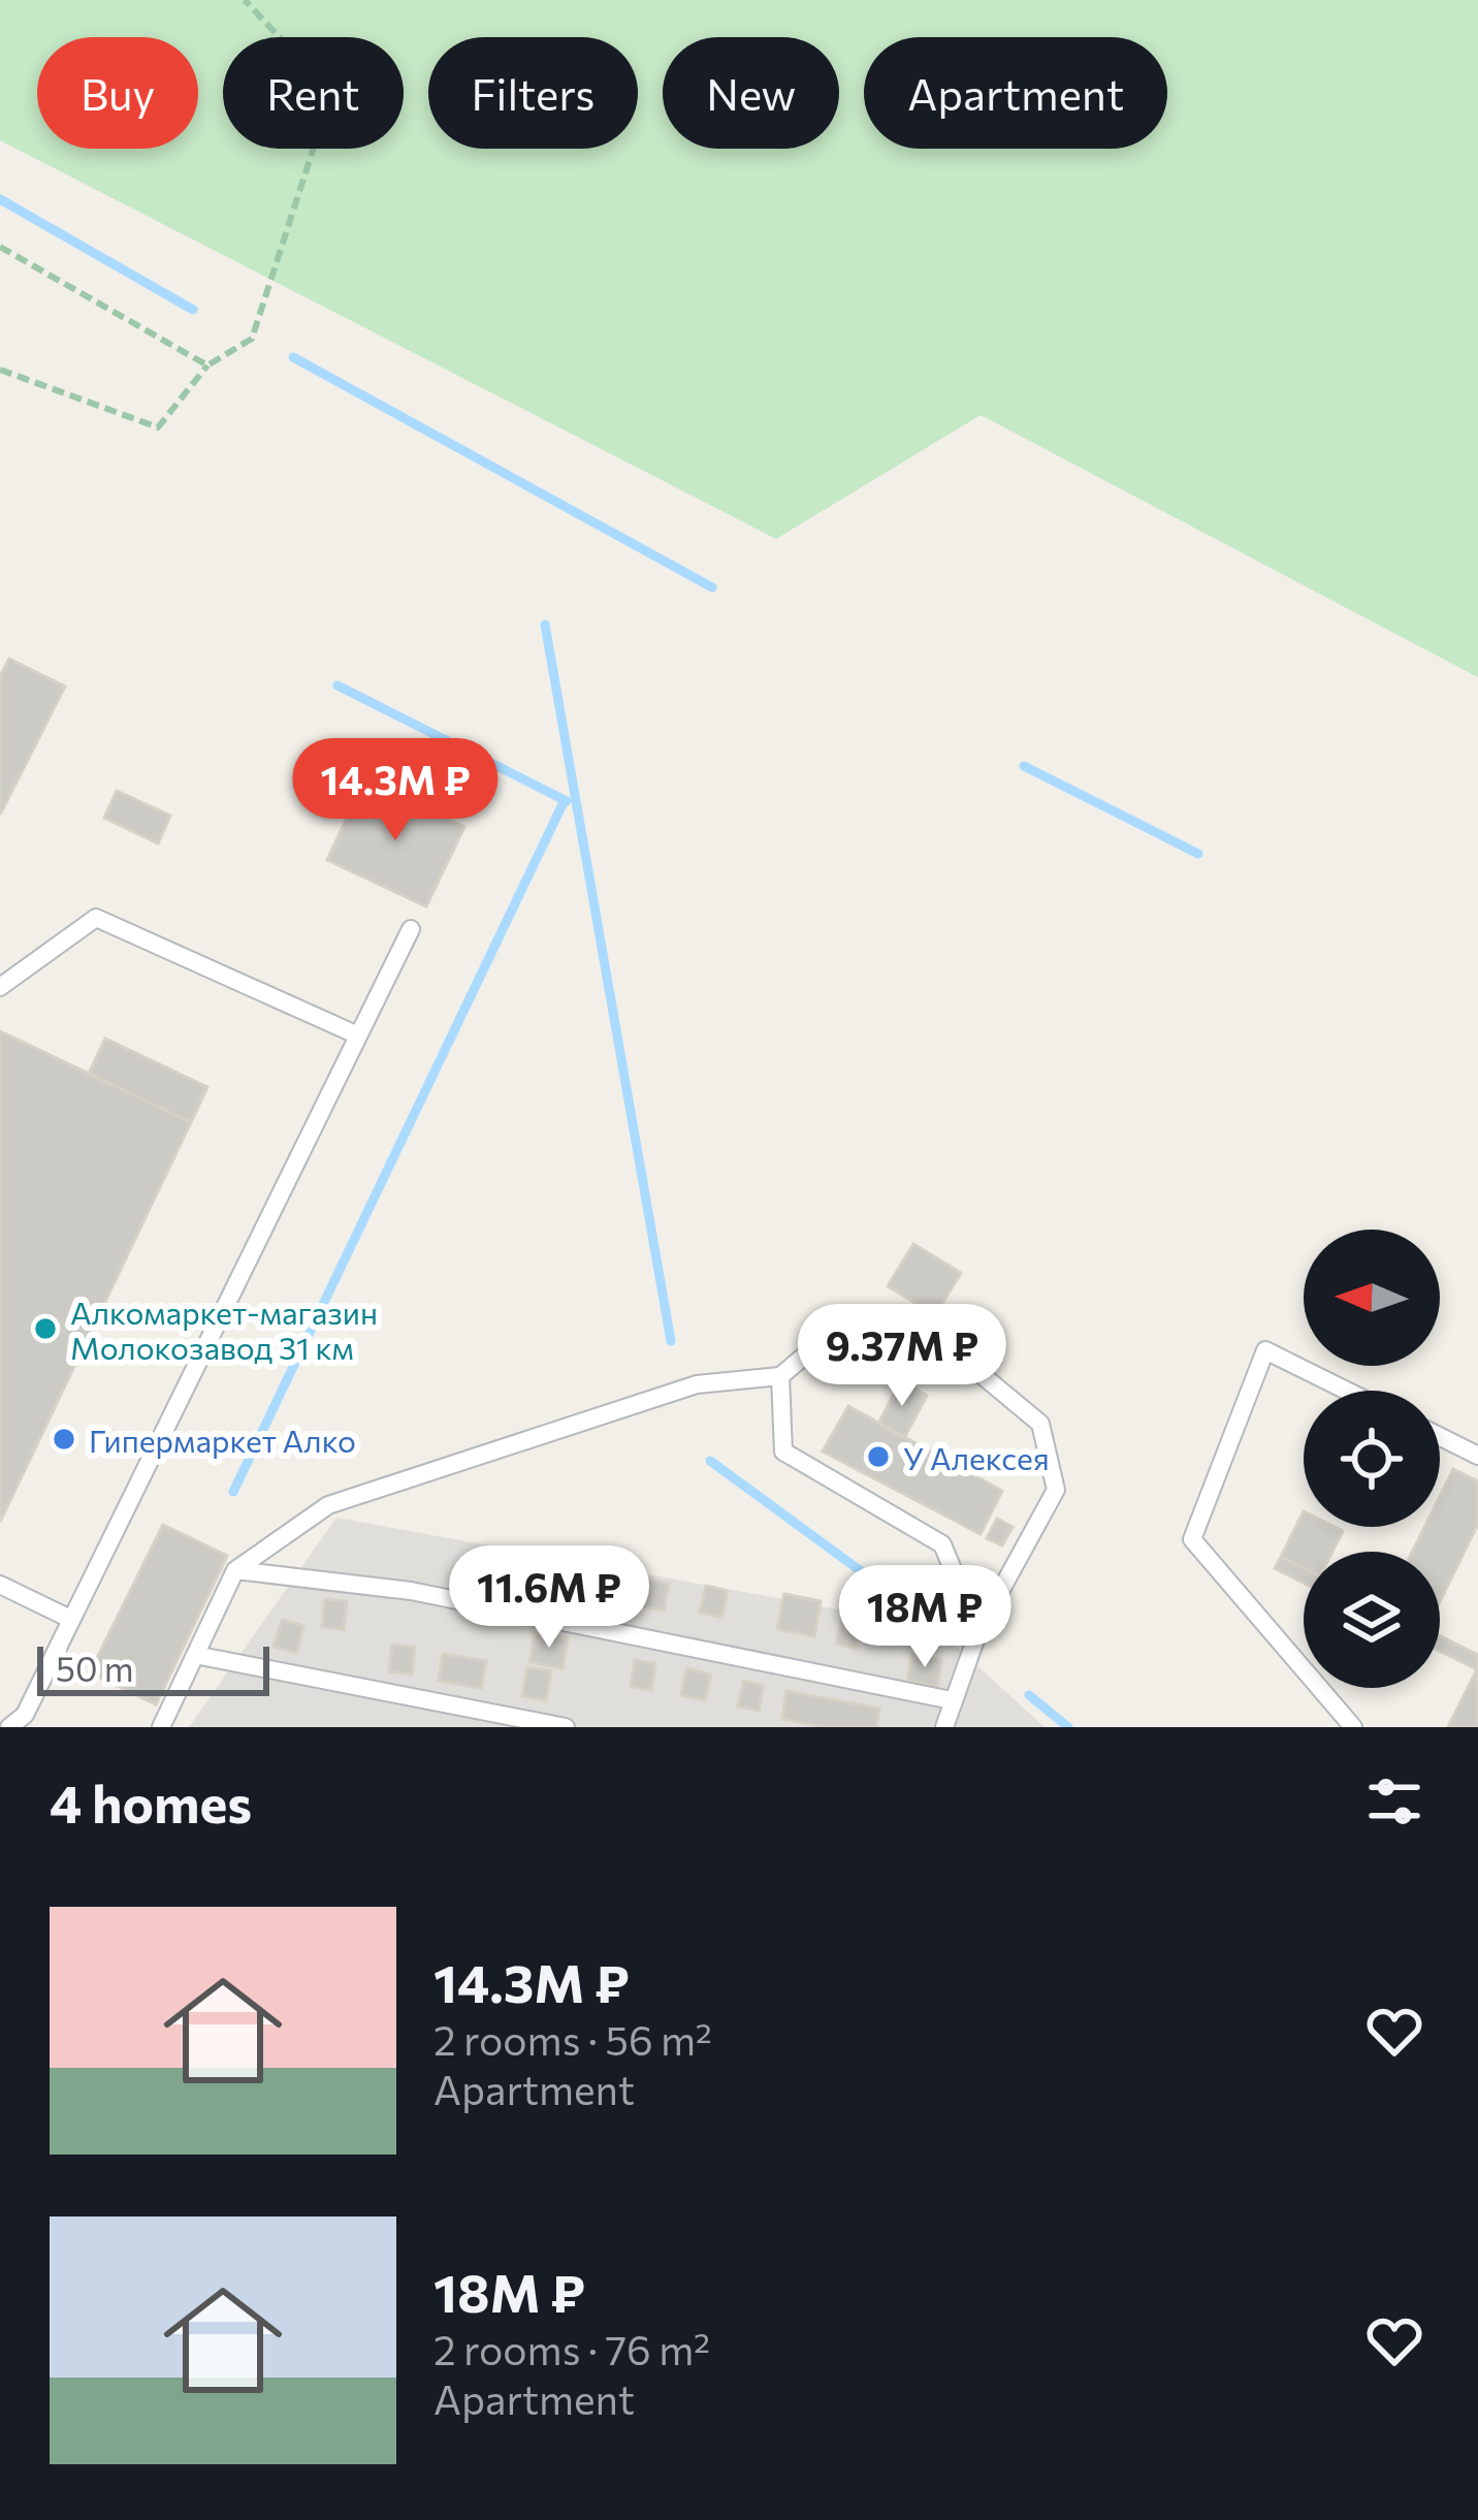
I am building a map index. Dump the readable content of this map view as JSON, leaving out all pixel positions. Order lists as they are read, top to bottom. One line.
{"places":["Алкомаркет-магазин Молокозавод 31 км","Гипермаркет Алко","У Алексея"],"scale_bar":"50 m","north":"left","page":{"chip":["Buy","Rent","Filters","New","Apartment"],"price":["14.3M ₽","9.37M ₽","11.6M ₽","18M ₽"],"scale":"50 m","heading":"4 homes","list":[{"name":"14.3M ₽","note":"2 rooms · 56 m² · Apartment"},{"name":"18M ₽","note":"2 rooms · 76 m² · Apartment"}]}}
